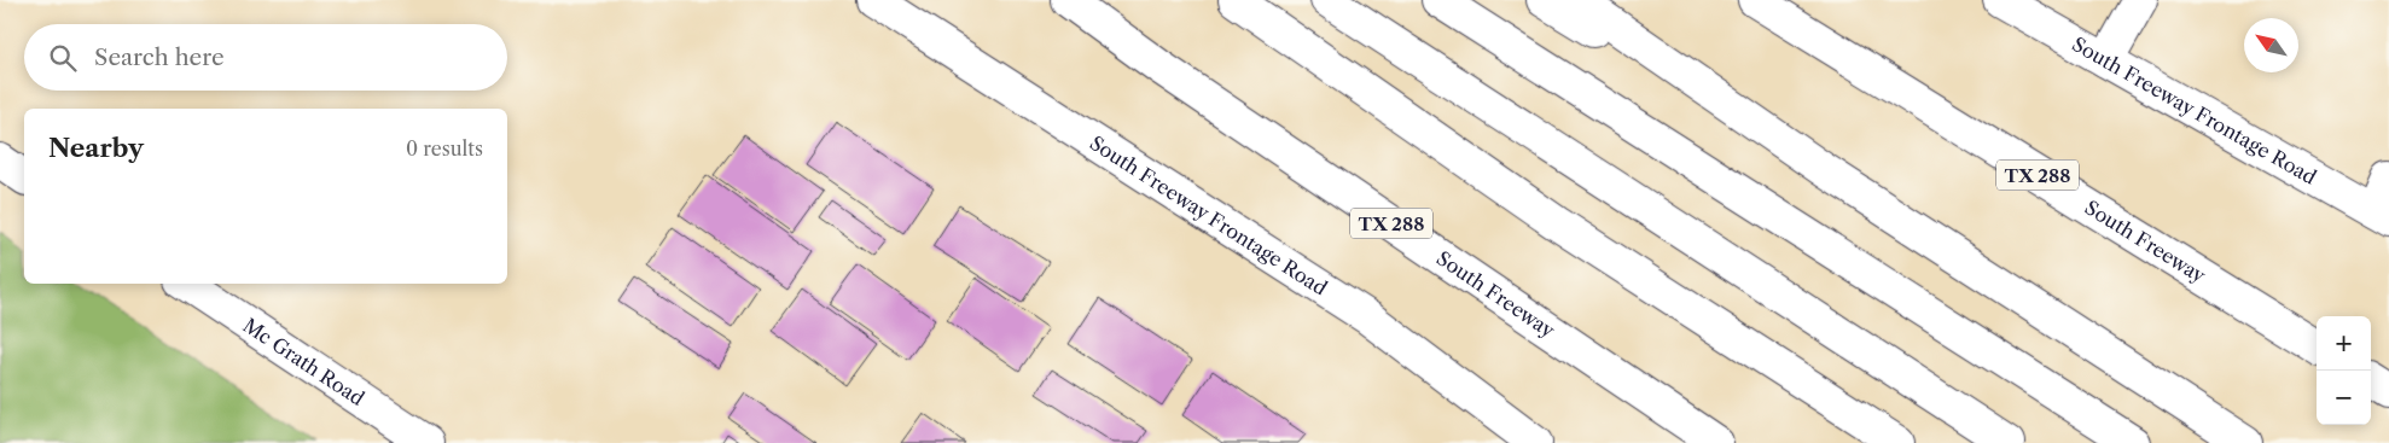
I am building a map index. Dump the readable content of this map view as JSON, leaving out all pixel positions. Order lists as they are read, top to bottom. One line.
{"streets":{"main road":["South Freeway Frontage Road","TX 288","South Freeway","Mc Grath Road"]},"north":"top left","page":{"search":"Search here","heading":["Nearby","0 results"],"map_buttons":["+","−"]}}
